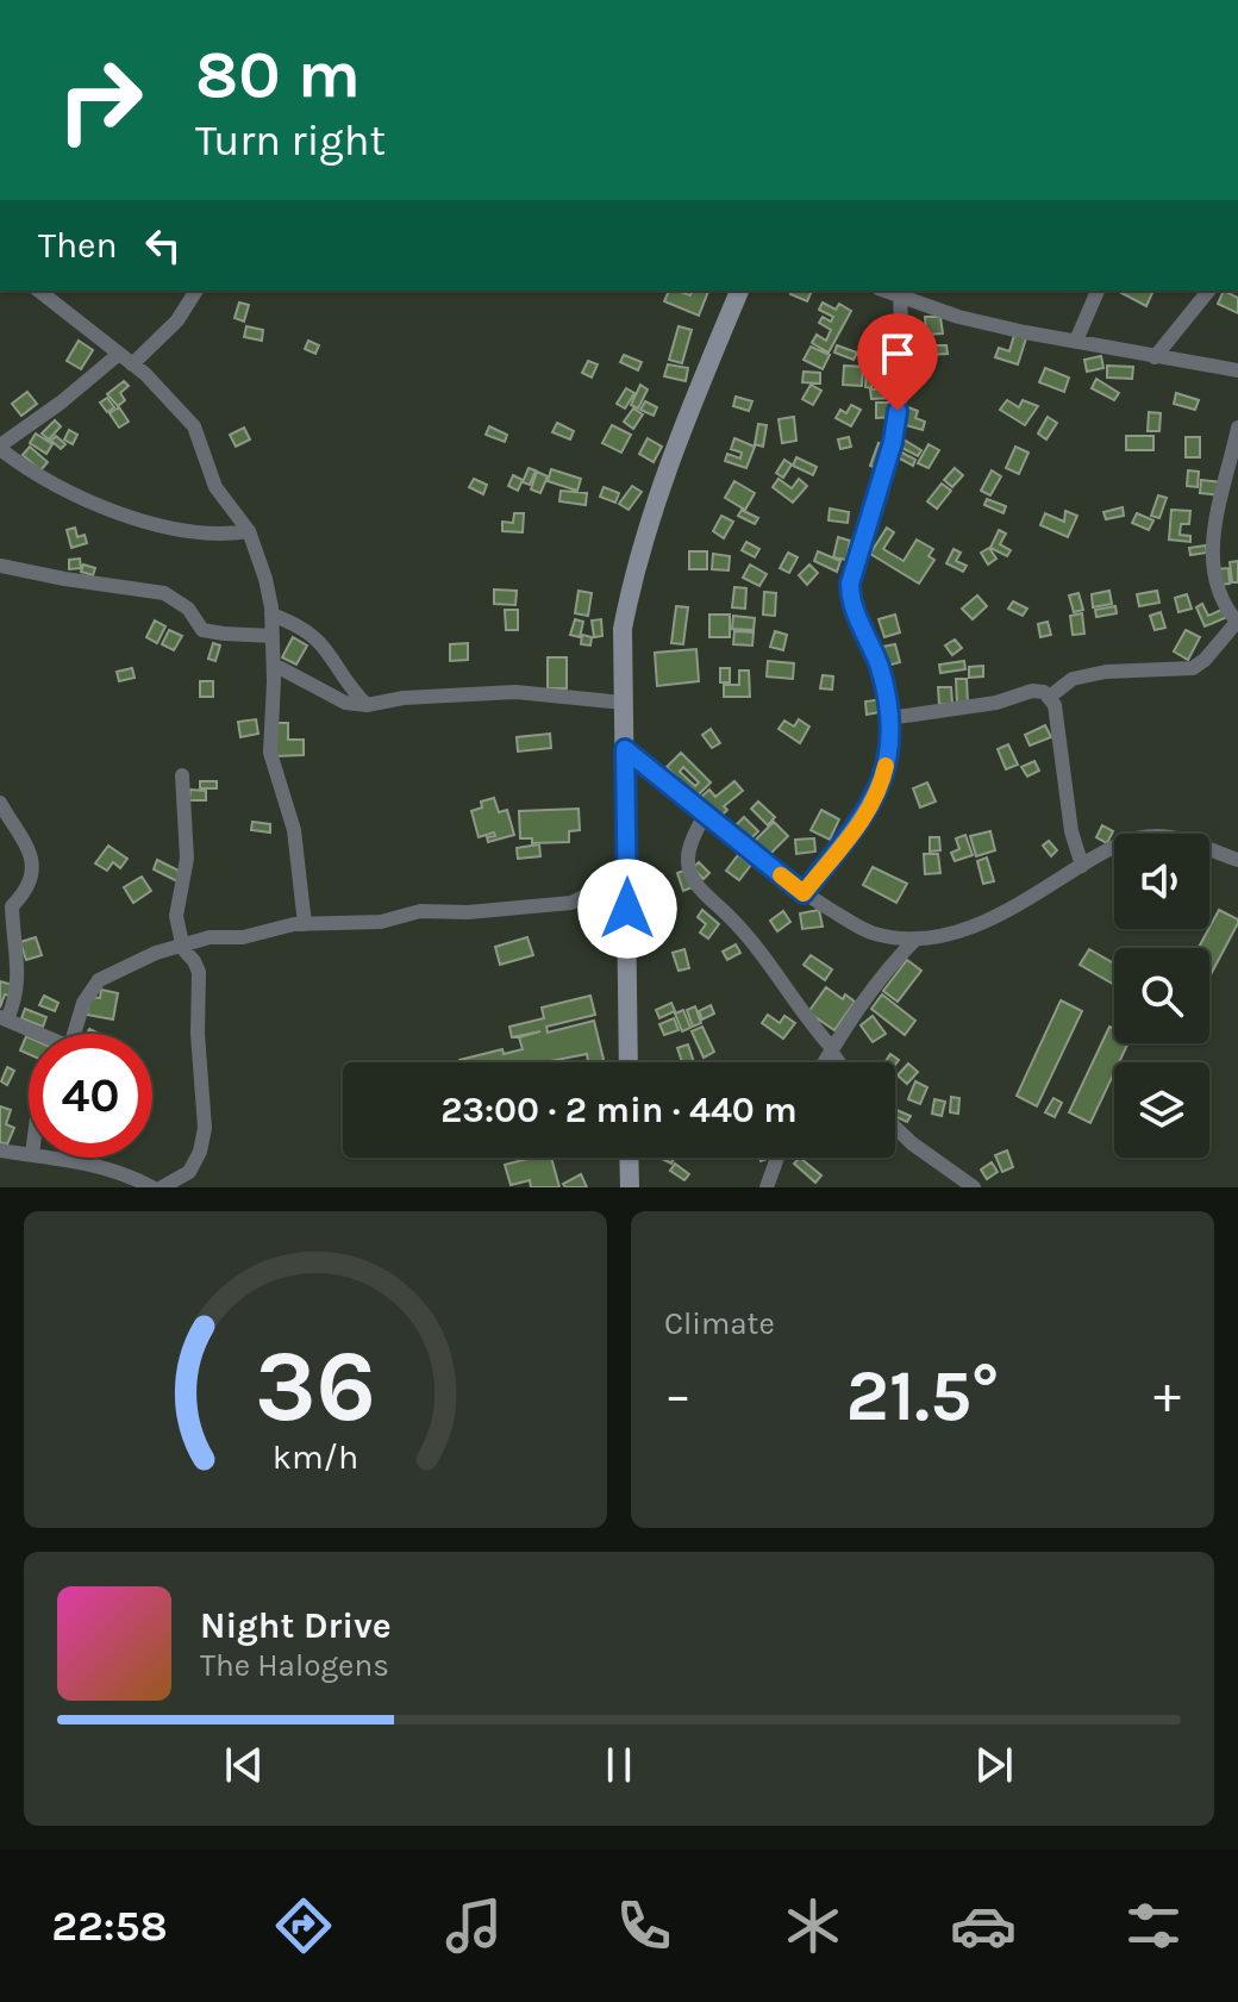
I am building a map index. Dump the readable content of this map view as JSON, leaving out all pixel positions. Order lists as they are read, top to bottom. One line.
{"page":{"turn":["80 m","Turn right"],"then":"Then","limit":"40","trip":"23:00 · 2 min · 440 m","tile":"Climate","heat":["−","21.5°","+"],"song":["Night Drive","The Halogens"],"tabs":"22:58","gauge":["36","km/h"]}}
